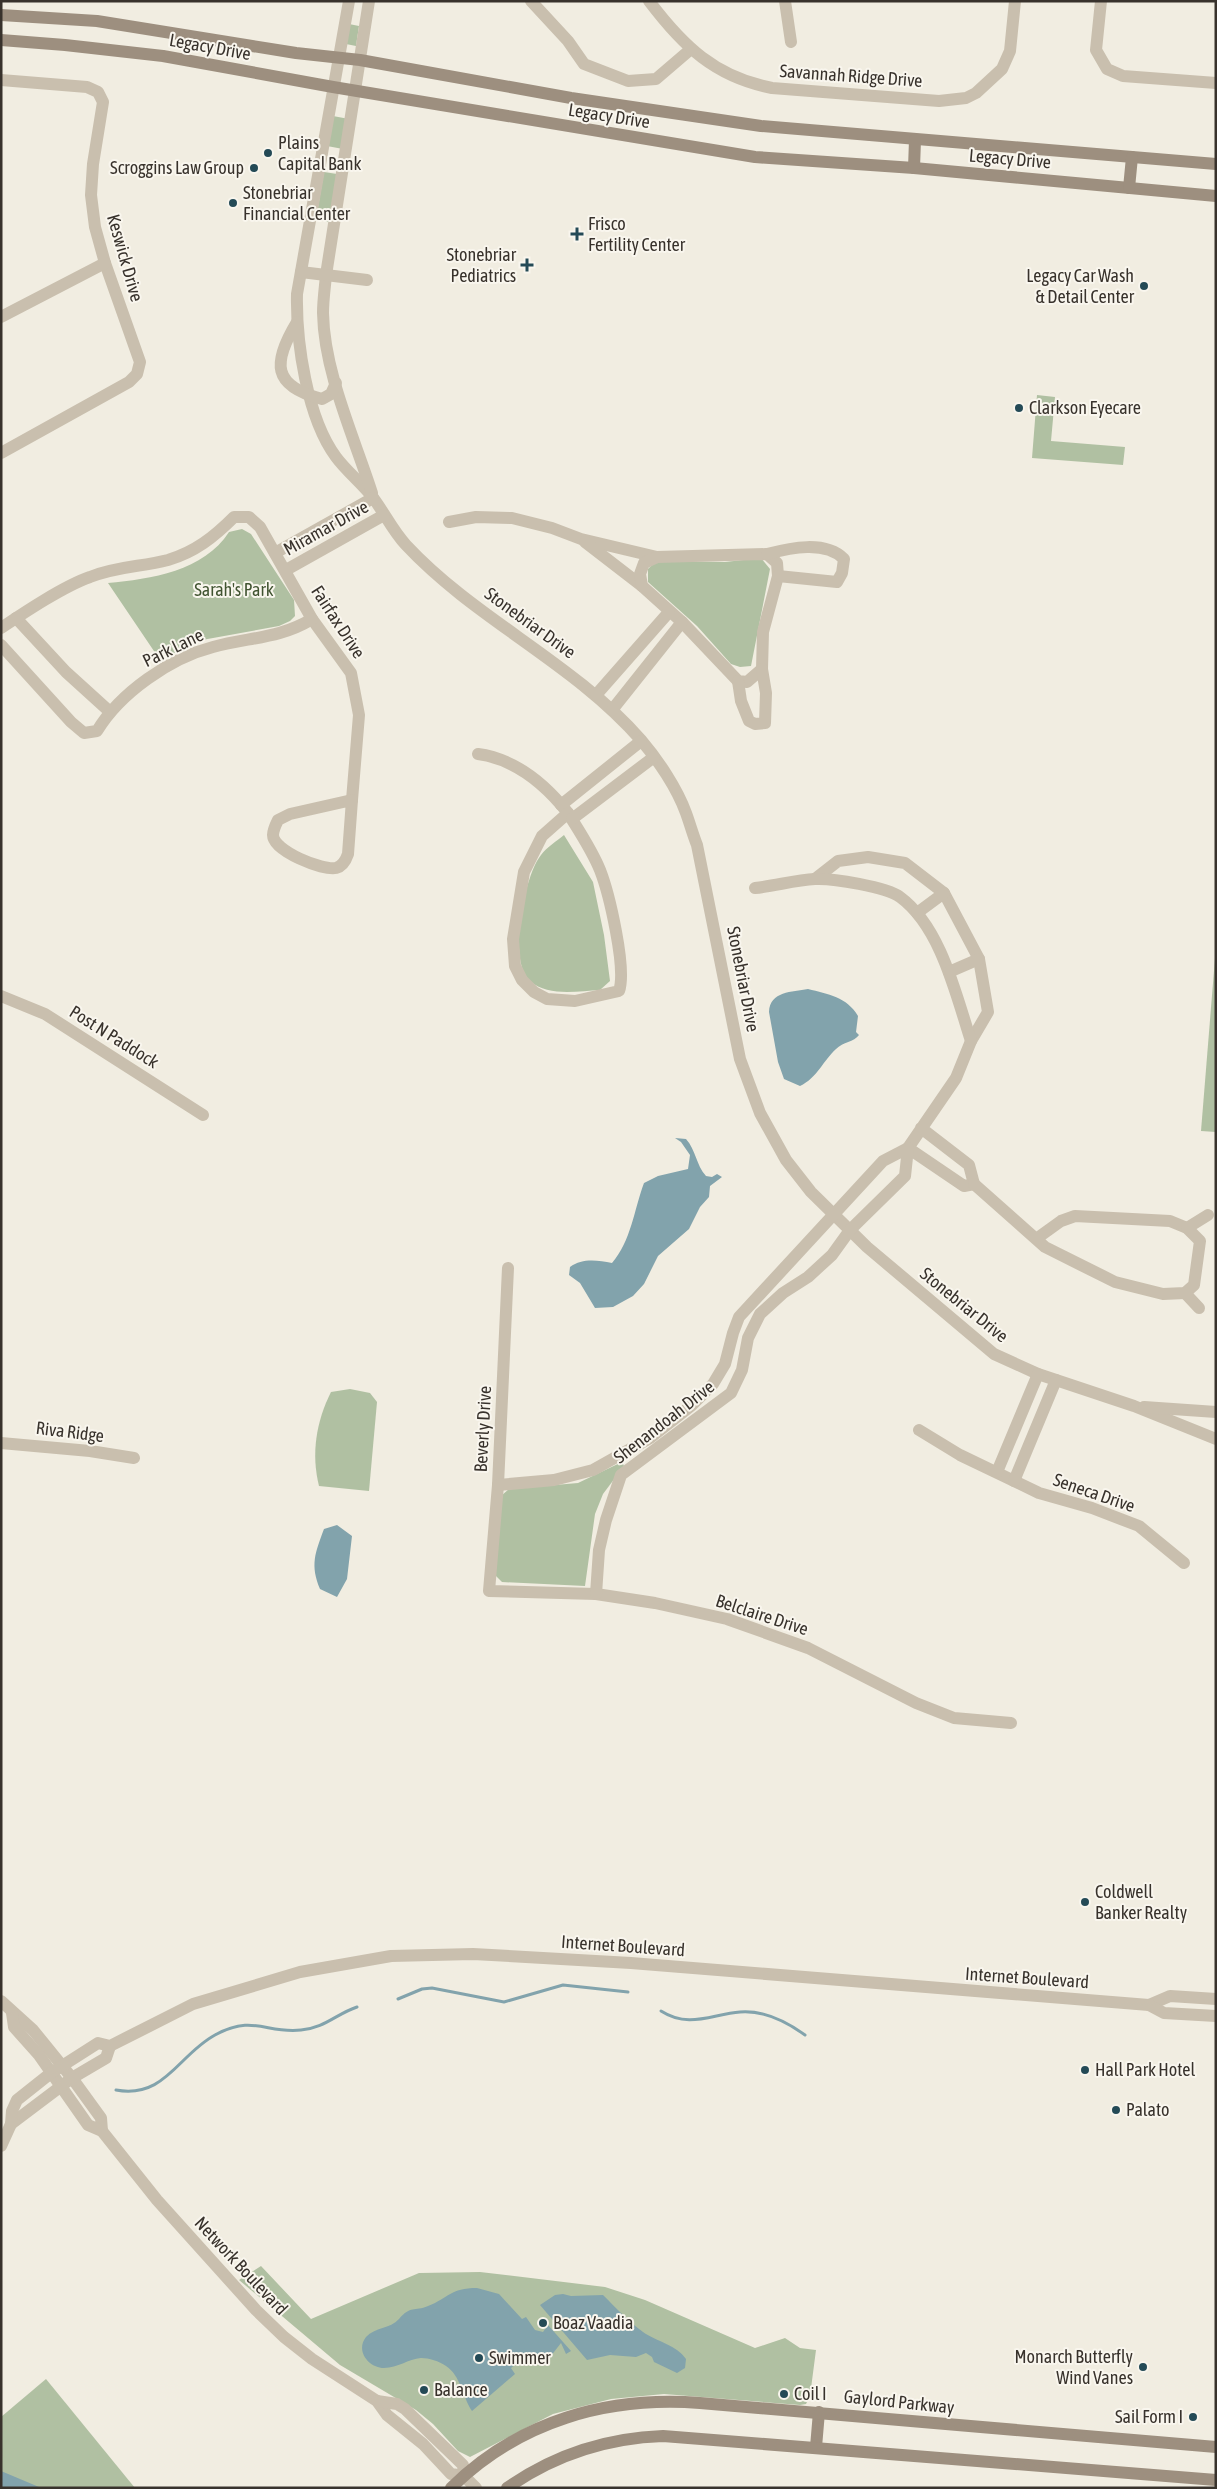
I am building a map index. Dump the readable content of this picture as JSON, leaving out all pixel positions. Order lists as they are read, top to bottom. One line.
{"streets":{"main road":["Legacy Drive","Gaylord Parkway"],"street":["Savannah Ridge Drive","Keswick Drive","Miramar Drive","Fairfax Drive","Stonebriar Drive","Park Lane","Post N Paddock","Shenandoah Drive","Beverly Drive","Riva Ridge","Seneca Drive","Belclaire Drive","Internet Boulevard","Network Boulevard"]},"crossings":[["Legacy Drive","Stonebriar Drive"],["Miramar Drive","Fairfax Drive"],["Miramar Drive","Stonebriar Drive"],["Fairfax Drive","Park Lane"],["Stonebriar Drive","Shenandoah Drive"],["Shenandoah Drive","Beverly Drive"],["Shenandoah Drive","Belclaire Drive"],["Beverly Drive","Belclaire Drive"],["Internet Boulevard","Network Boulevard"],["Network Boulevard","Gaylord Parkway"]],"parks":["Sarah's Park"],"places":{"other":["Plains Capital Bank","Scroggins Law Group","Stonebriar Financial Center","Legacy Car Wash & Detail Center","Clarkson Eyecare","Coldwell Banker Realty","Hall Park Hotel","Palato","Boaz Vaadia","Swimmer","Monarch Butterfly Wind Vanes","Balance","Coil I","Sail Form I"],"health":["Frisco Fertility Center","Stonebriar Pediatrics"]}}
